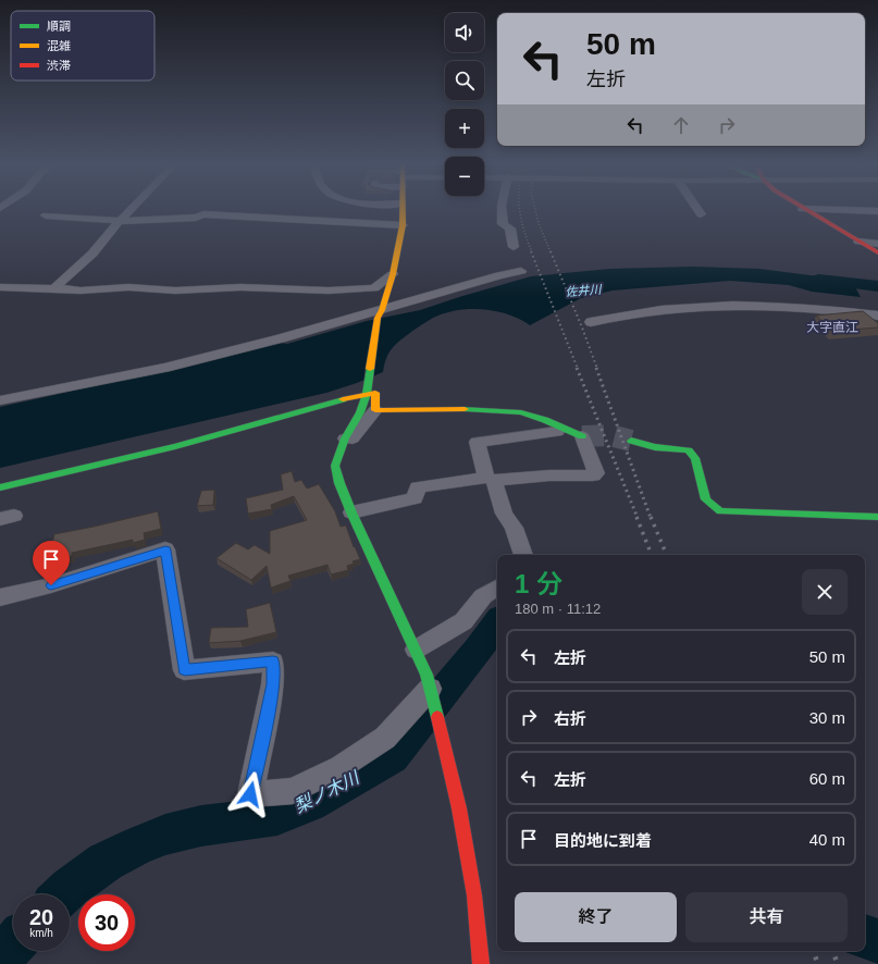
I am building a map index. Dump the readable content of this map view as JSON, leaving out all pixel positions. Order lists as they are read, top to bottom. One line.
{"districts":["大字直江"],"water":["佐井川","梨ノ木川"],"legend":["順調","混雑","渋滞"],"page":{"map_buttons":["+","−"],"turn":["50 m","左折"],"heading":["1 分","180 m · 11:12"],"list":[{"name":"左折","value":"50 m"},{"name":"右折","value":"30 m"},{"name":"左折","value":"60 m"},{"name":"目的地に到着","value":"40 m"}],"buttons":["終了","共有"],"speed":"20 km/h","limit":"30"}}
